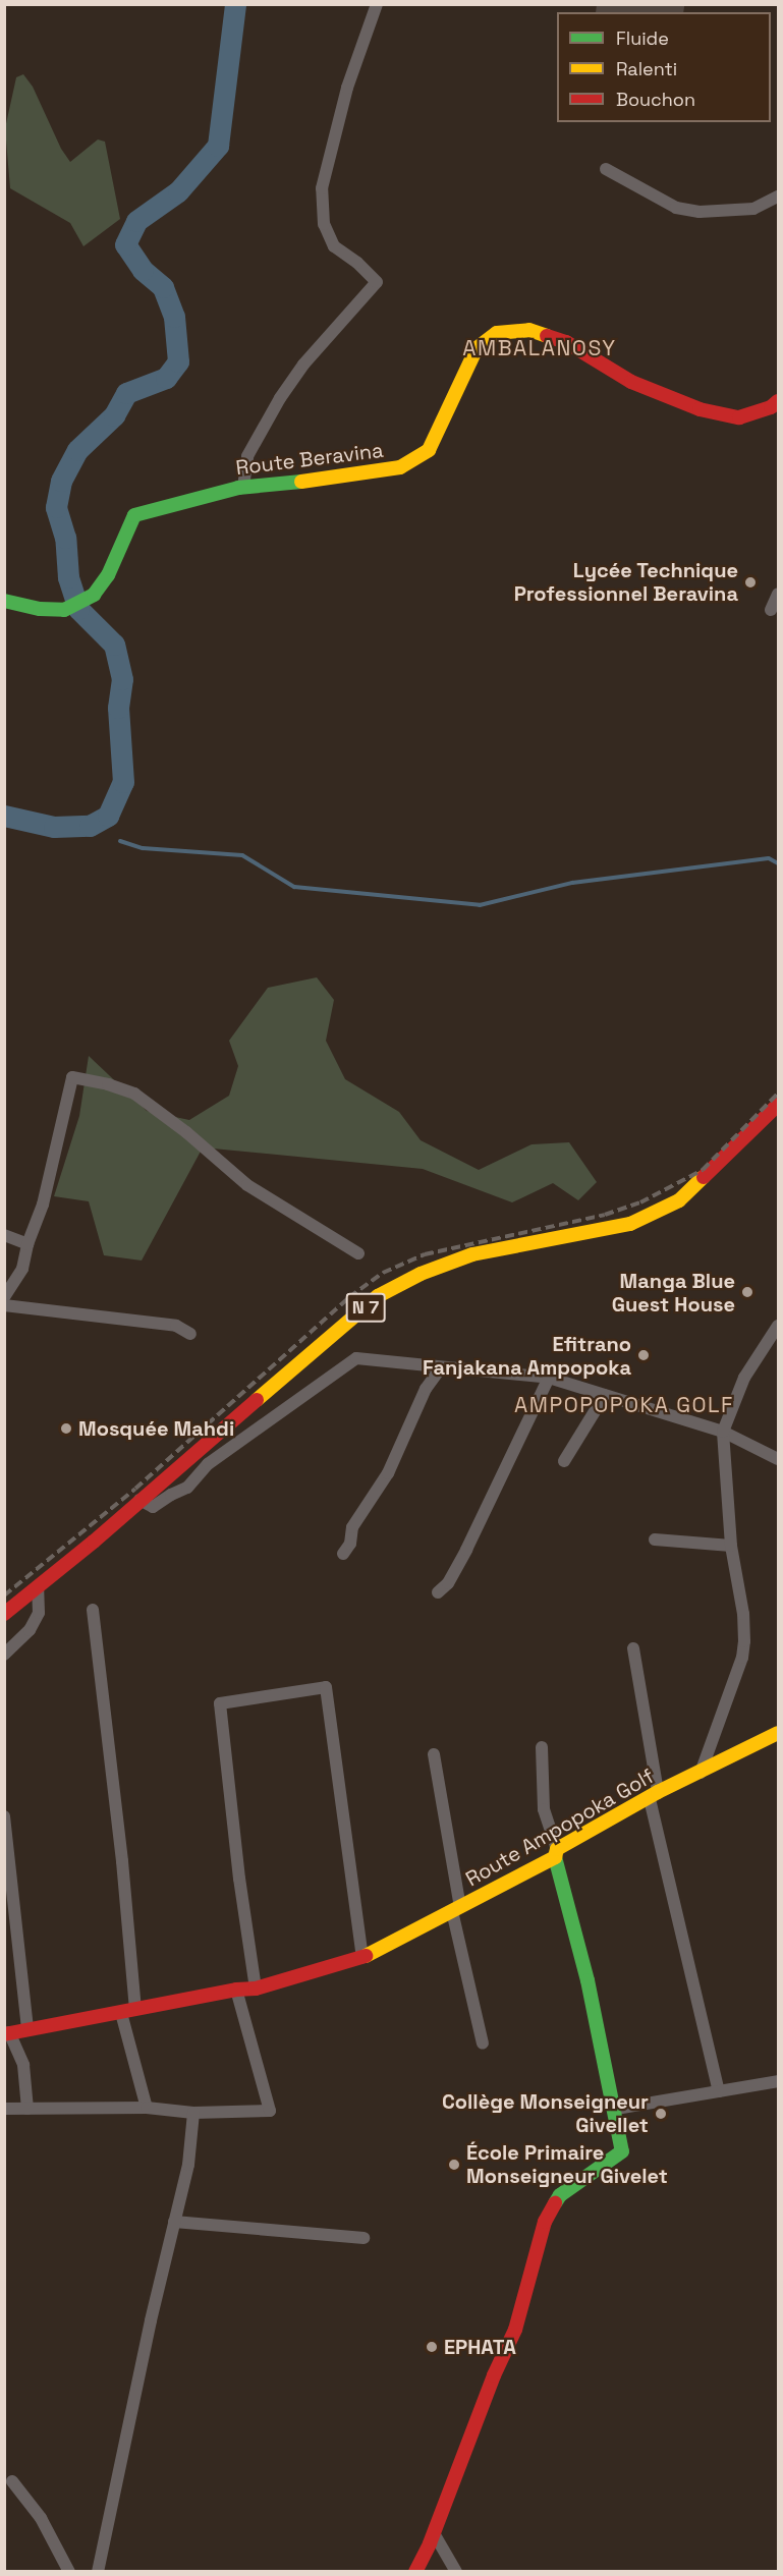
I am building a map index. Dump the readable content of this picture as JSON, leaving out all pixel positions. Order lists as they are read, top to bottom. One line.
{"streets":{"street":["Route Beravina","N 7","Route Ampopoka Golf"]},"districts":["AMBALANOSY","AMPOPOPOKA GOLF"],"places":["Lycée Technique Professionnel Beravina","Manga Blue Guest House","Efitrano Fanjakana Ampopoka","Mosquée Mahdi","Collège Monseigneur Givellet","École Primaire Monseigneur Givelet","EPHATA"],"legend":["Fluide","Ralenti","Bouchon"]}
